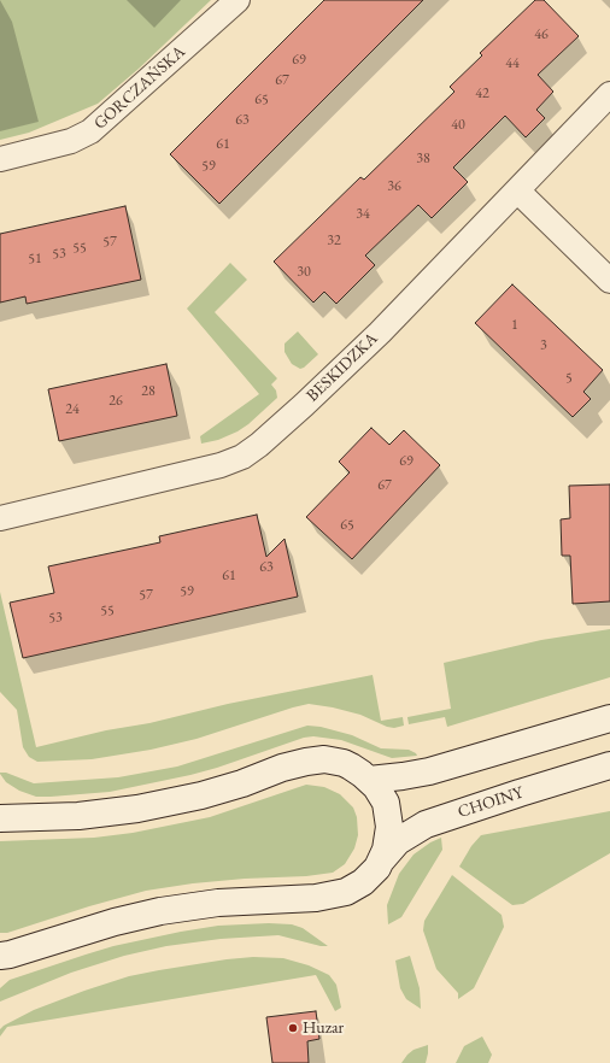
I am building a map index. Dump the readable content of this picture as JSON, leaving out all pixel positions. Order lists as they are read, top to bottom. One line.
{"streets":{"street":["GORCZAŃSKA","BESKIDZKA","CHOINY"]},"places":["Huzar"],"house_numbers":["46","69","44","67","42","65","63","40","61","38","59","36","34","32","57","55","53","51","30","1","3","5","28","26","24","69","67","65","63","61","59","57","55","53"]}
